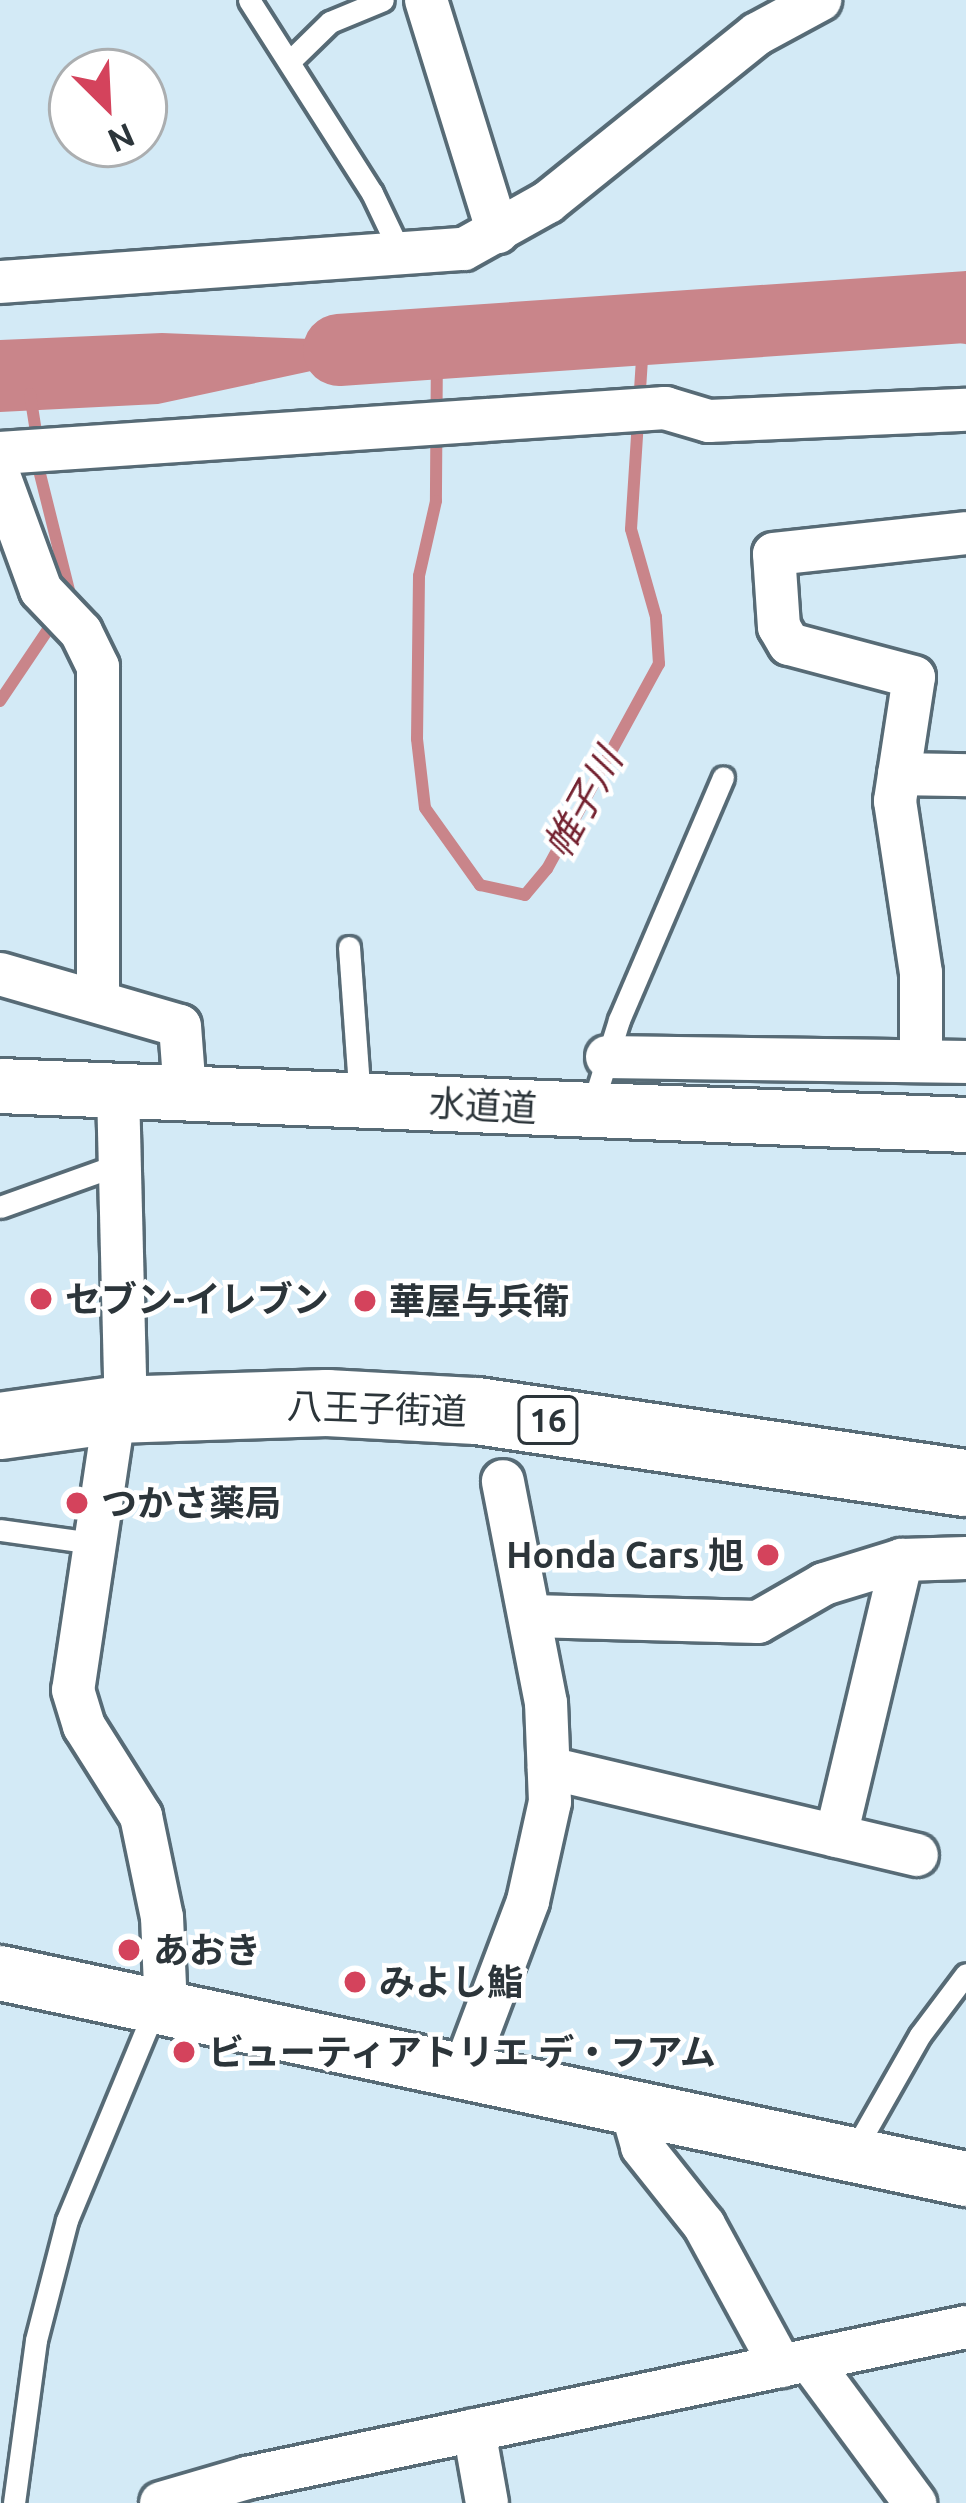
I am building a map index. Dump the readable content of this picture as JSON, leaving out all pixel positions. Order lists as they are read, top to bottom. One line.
{"streets":{"highway":["八王子街道","16"],"street":["水道道"]},"water":["帷子川"],"places":["セブン-イレブン","華屋与兵衛","つかさ薬局","Honda Cars 旭","あおき","みよし鮨","ビューティアトリエ デ・フアム"],"north":"bottom right"}
